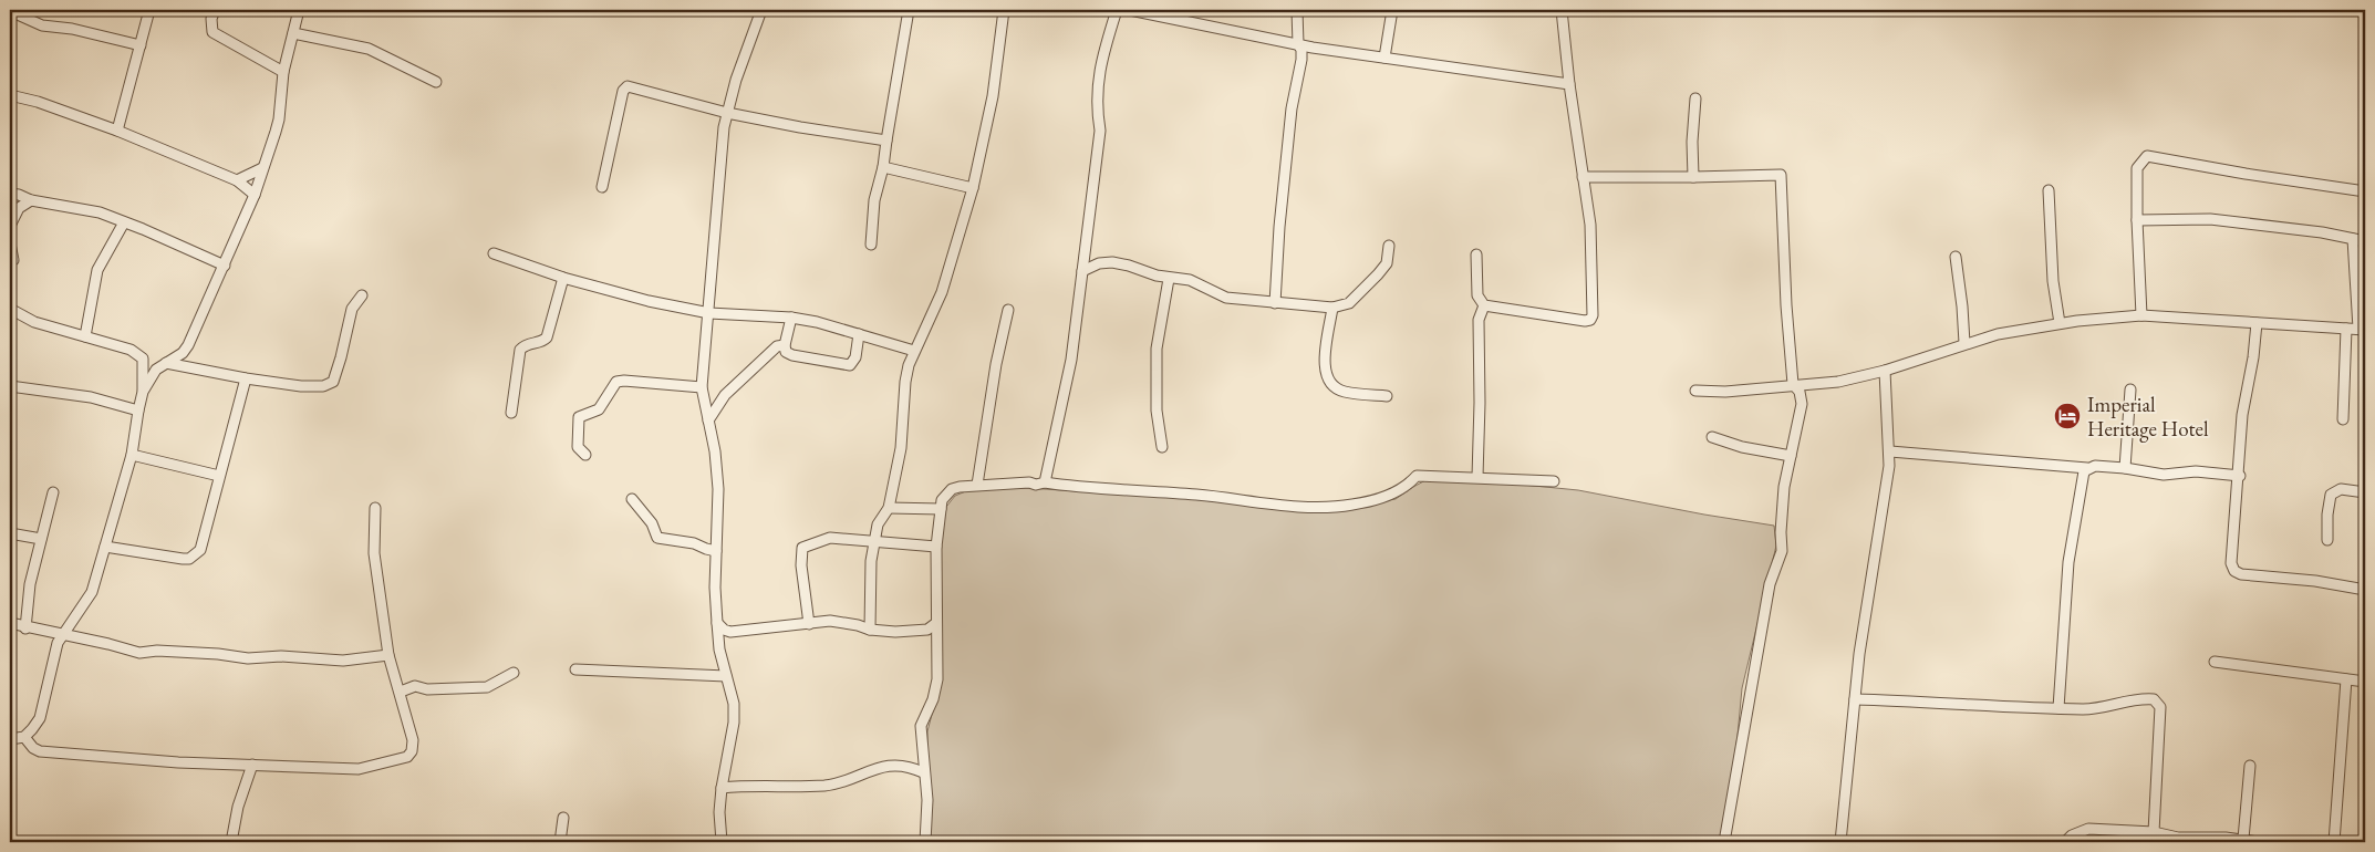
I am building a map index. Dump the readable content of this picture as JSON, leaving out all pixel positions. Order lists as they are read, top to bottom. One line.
{"places":{"hotel":["Imperial Heritage Hotel"]}}
